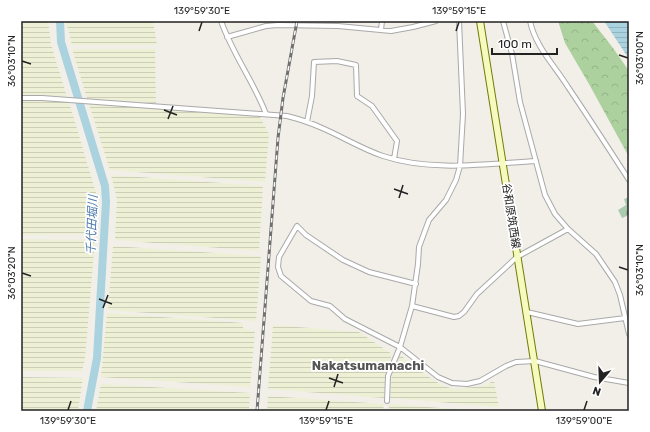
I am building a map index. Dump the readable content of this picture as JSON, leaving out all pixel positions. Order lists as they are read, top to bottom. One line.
{"streets":{"main road":["谷和原筑西線"]},"districts":["Nakatsumamachi"],"water":["千代田堀川"],"scale_bar":"100 m","north":"bottom","coordinates":["139°59'30\"E","139°59'15\"E","36°03'00\"N","36°03'10\"N","36°03'20\"N","139°59'00\"E"]}
